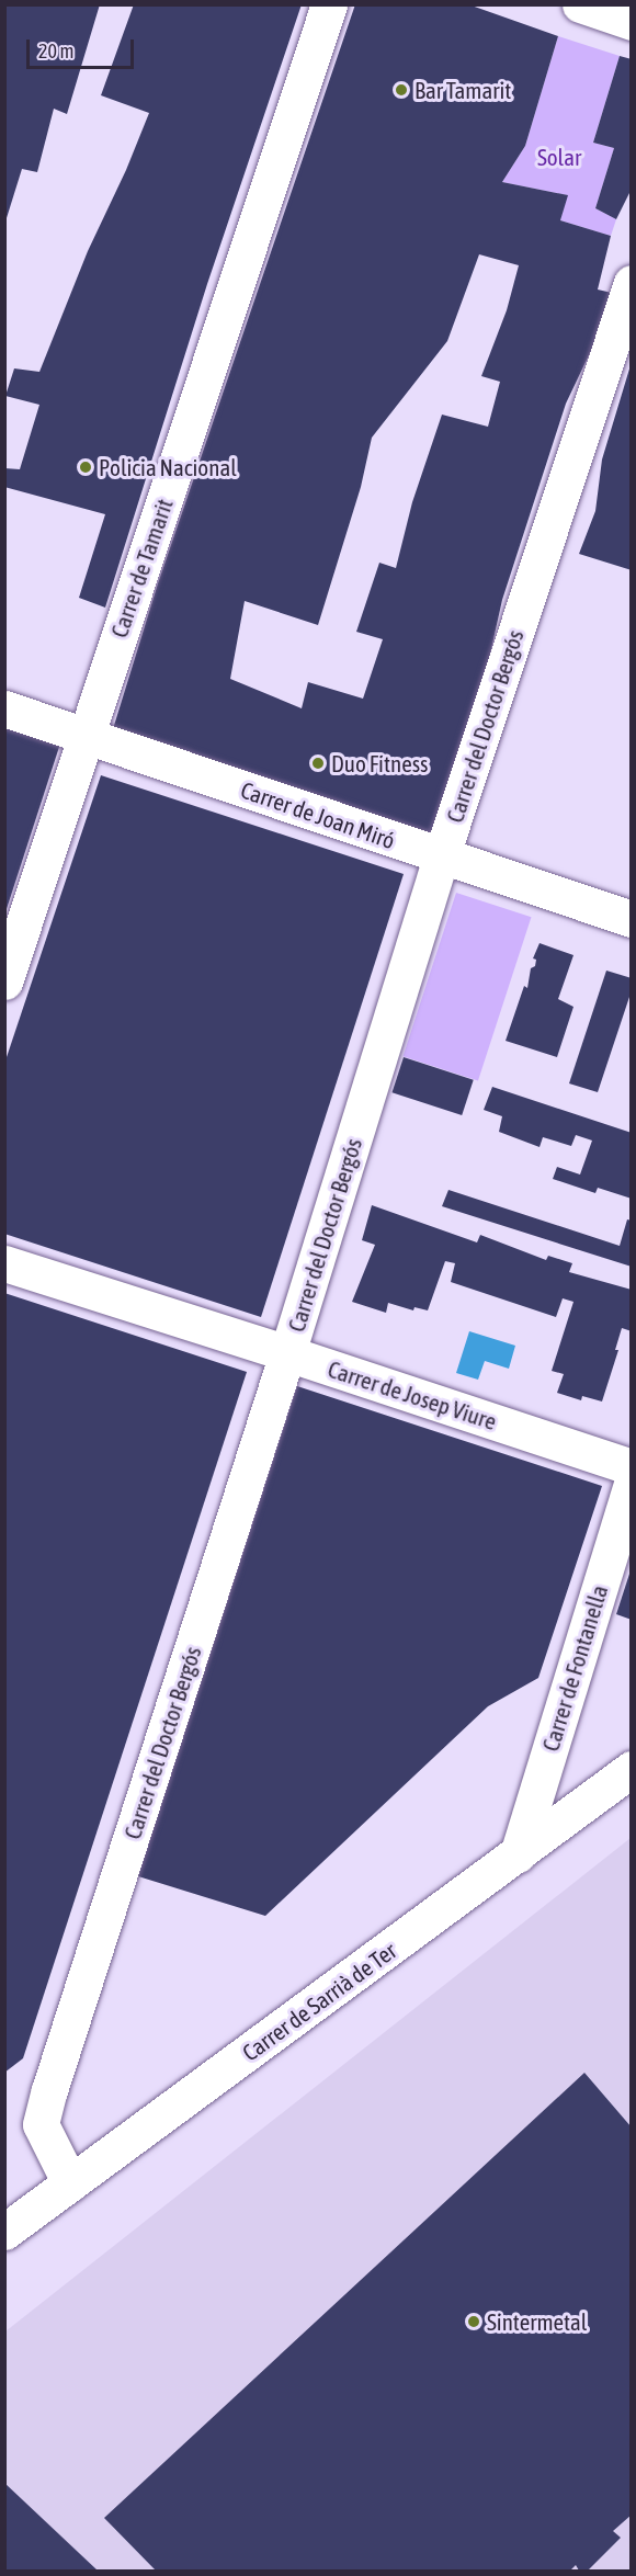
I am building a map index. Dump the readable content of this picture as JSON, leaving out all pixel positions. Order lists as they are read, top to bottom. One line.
{"streets":{"street":["Carrer de Tamarit","Carrer del Doctor Bergós","Carrer de Joan Miró","Carrer de Josep Viure","Carrer de Fontanella","Carrer de Sarrià de Ter"]},"crossings":[["Carrer de Tamarit","Carrer de Joan Miró"],["Carrer del Doctor Bergós","Carrer de Joan Miró"],["Carrer del Doctor Bergós","Carrer de Josep Viure"],["Carrer del Doctor Bergós","Carrer de Sarrià de Ter"],["Carrer de Fontanella","Carrer de Sarrià de Ter"]],"parks":["Solar"],"places":["Bar Tamarit","Policia Nacional","Duo Fitness","Sintermetal"],"scale_bar":"20 m"}
